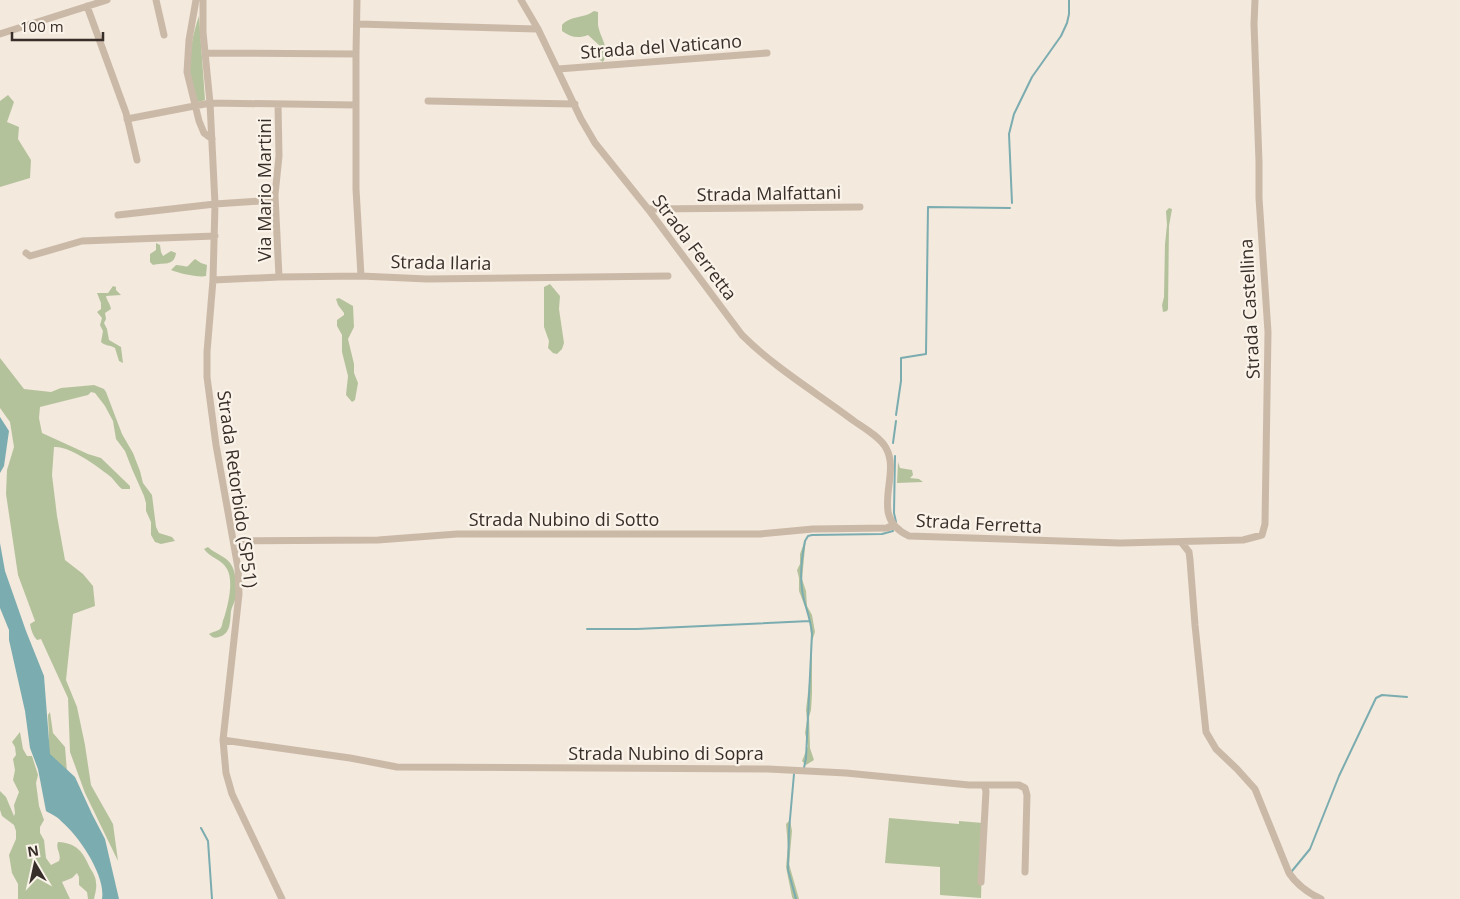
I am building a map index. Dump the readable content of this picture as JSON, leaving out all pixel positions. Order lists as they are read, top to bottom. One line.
{"streets":{"street":["Strada del Vaticano","Via Mario Martini","Strada Malfattani","Strada Ferretta","Strada Ilaria","Strada Castellina","Strada Retorbido (SP51)","Strada Nubino di Sotto","Strada Nubino di Sopra"]},"crossings":[["Strada del Vaticano","Strada Ferretta"],["Via Mario Martini","Strada Ilaria"],["Strada Malfattani","Strada Ferretta"],["Strada Ferretta","Strada Castellina"],["Strada Ferretta","Strada Nubino di Sotto"],["Strada Ilaria","Strada Retorbido (SP51)"],["Strada Retorbido (SP51)","Strada Nubino di Sotto"],["Strada Retorbido (SP51)","Strada Nubino di Sopra"]],"scale_bar":"100 m","north":"top"}
